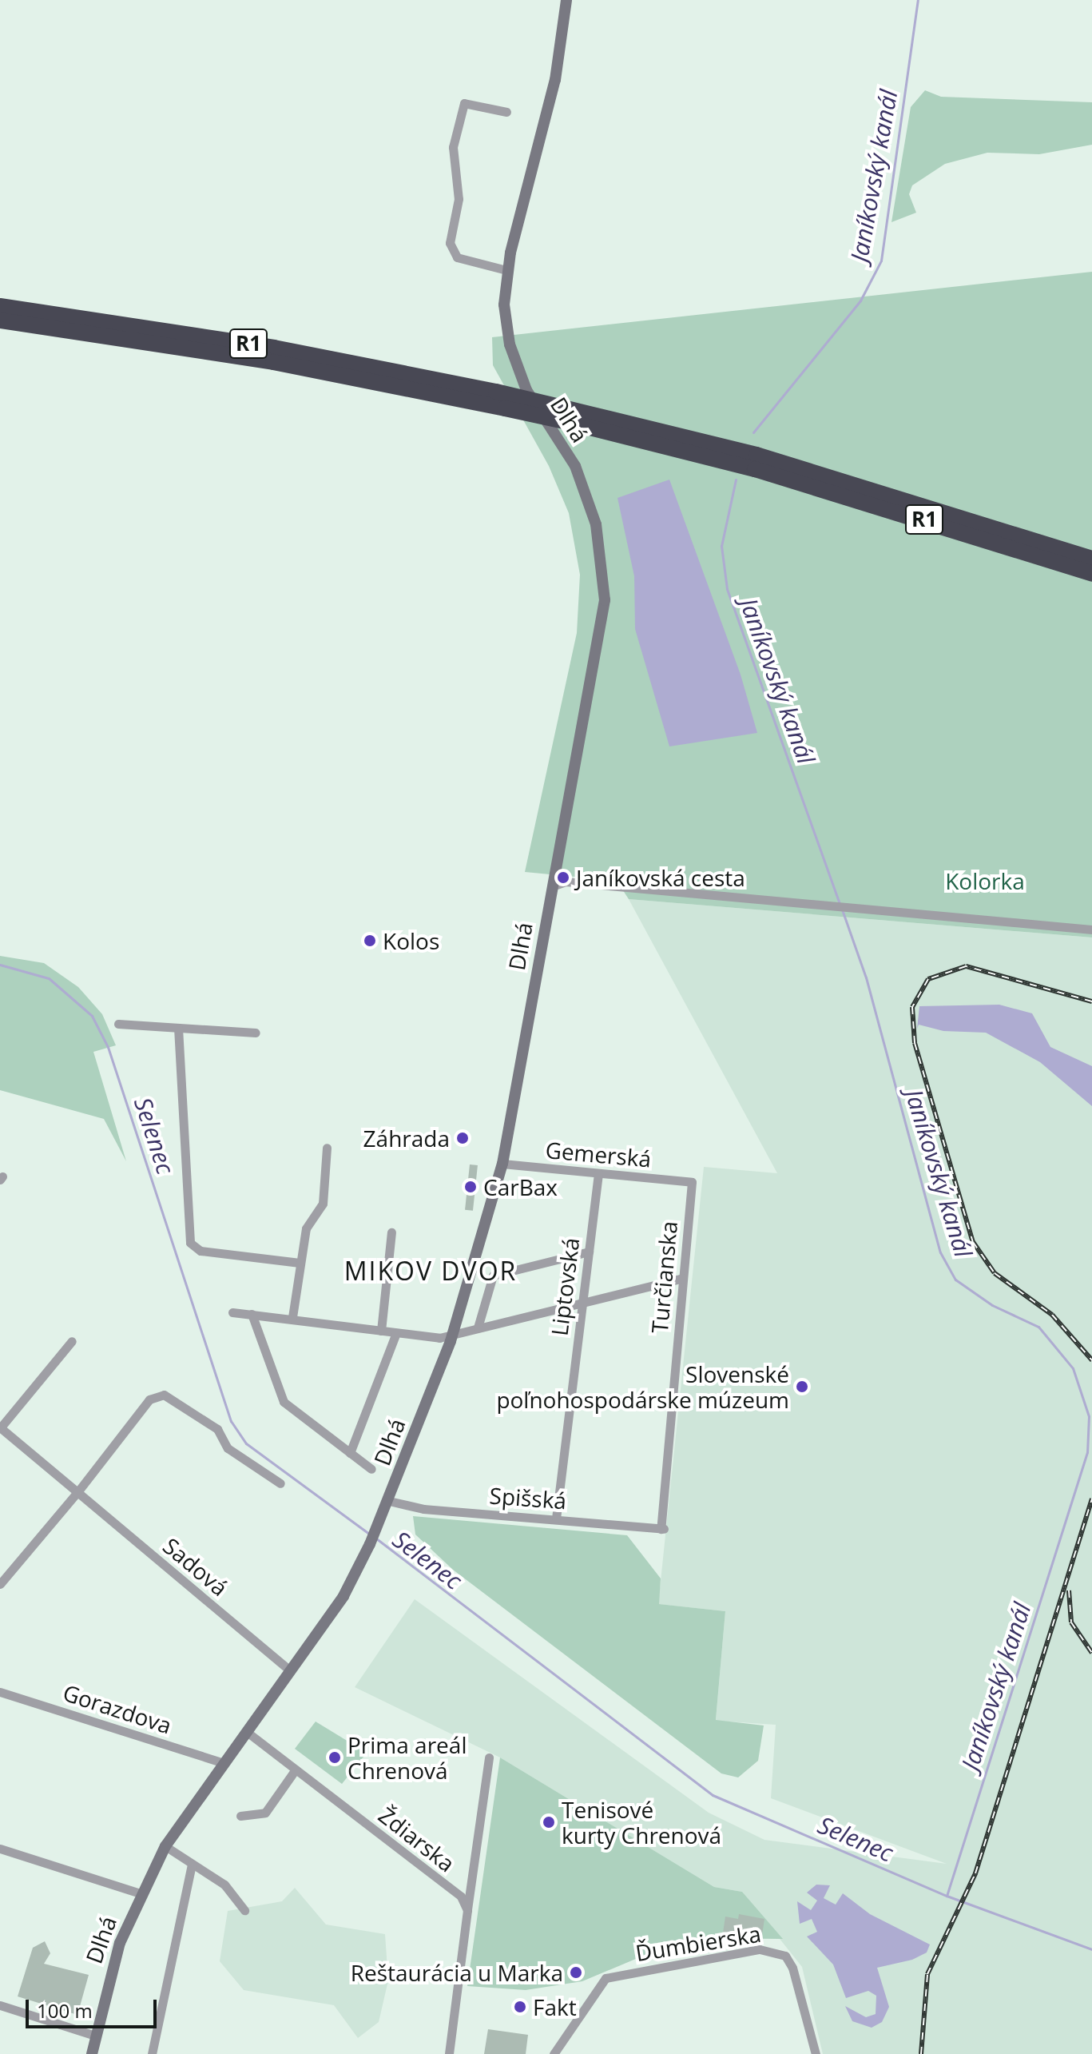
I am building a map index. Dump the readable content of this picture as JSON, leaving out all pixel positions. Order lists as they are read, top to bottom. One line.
{"streets":{"highway":["R1"],"street":["Dlhá","Gemerská","Turčianska","Liptovská","Spišská","Sadová","Gorazdova","Ždiarska","Ďumbierska"]},"crossings":[["Dlhá","Gemerská"],["Dlhá","Spišská"],["Dlhá","Sadová"],["Dlhá","Gorazdova"],["Dlhá","Ždiarska"],["Gemerská","Turčianska"],["Gemerská","Liptovská"],["Turčianska","Spišská"],["Liptovská","Spišská"]],"districts":["MIKOV DVOR"],"water":["Janíkovský kanál","Selenec"],"parks":["Kolorka"],"places":["Janíkovská cesta","Kolos","Záhrada","CarBax","Slovenské poľnohospodárske múzeum","Prima areál Chrenová","Tenisové kurty Chrenová","Reštaurácia u Marka","Fakt"],"scale_bar":"100 m"}
